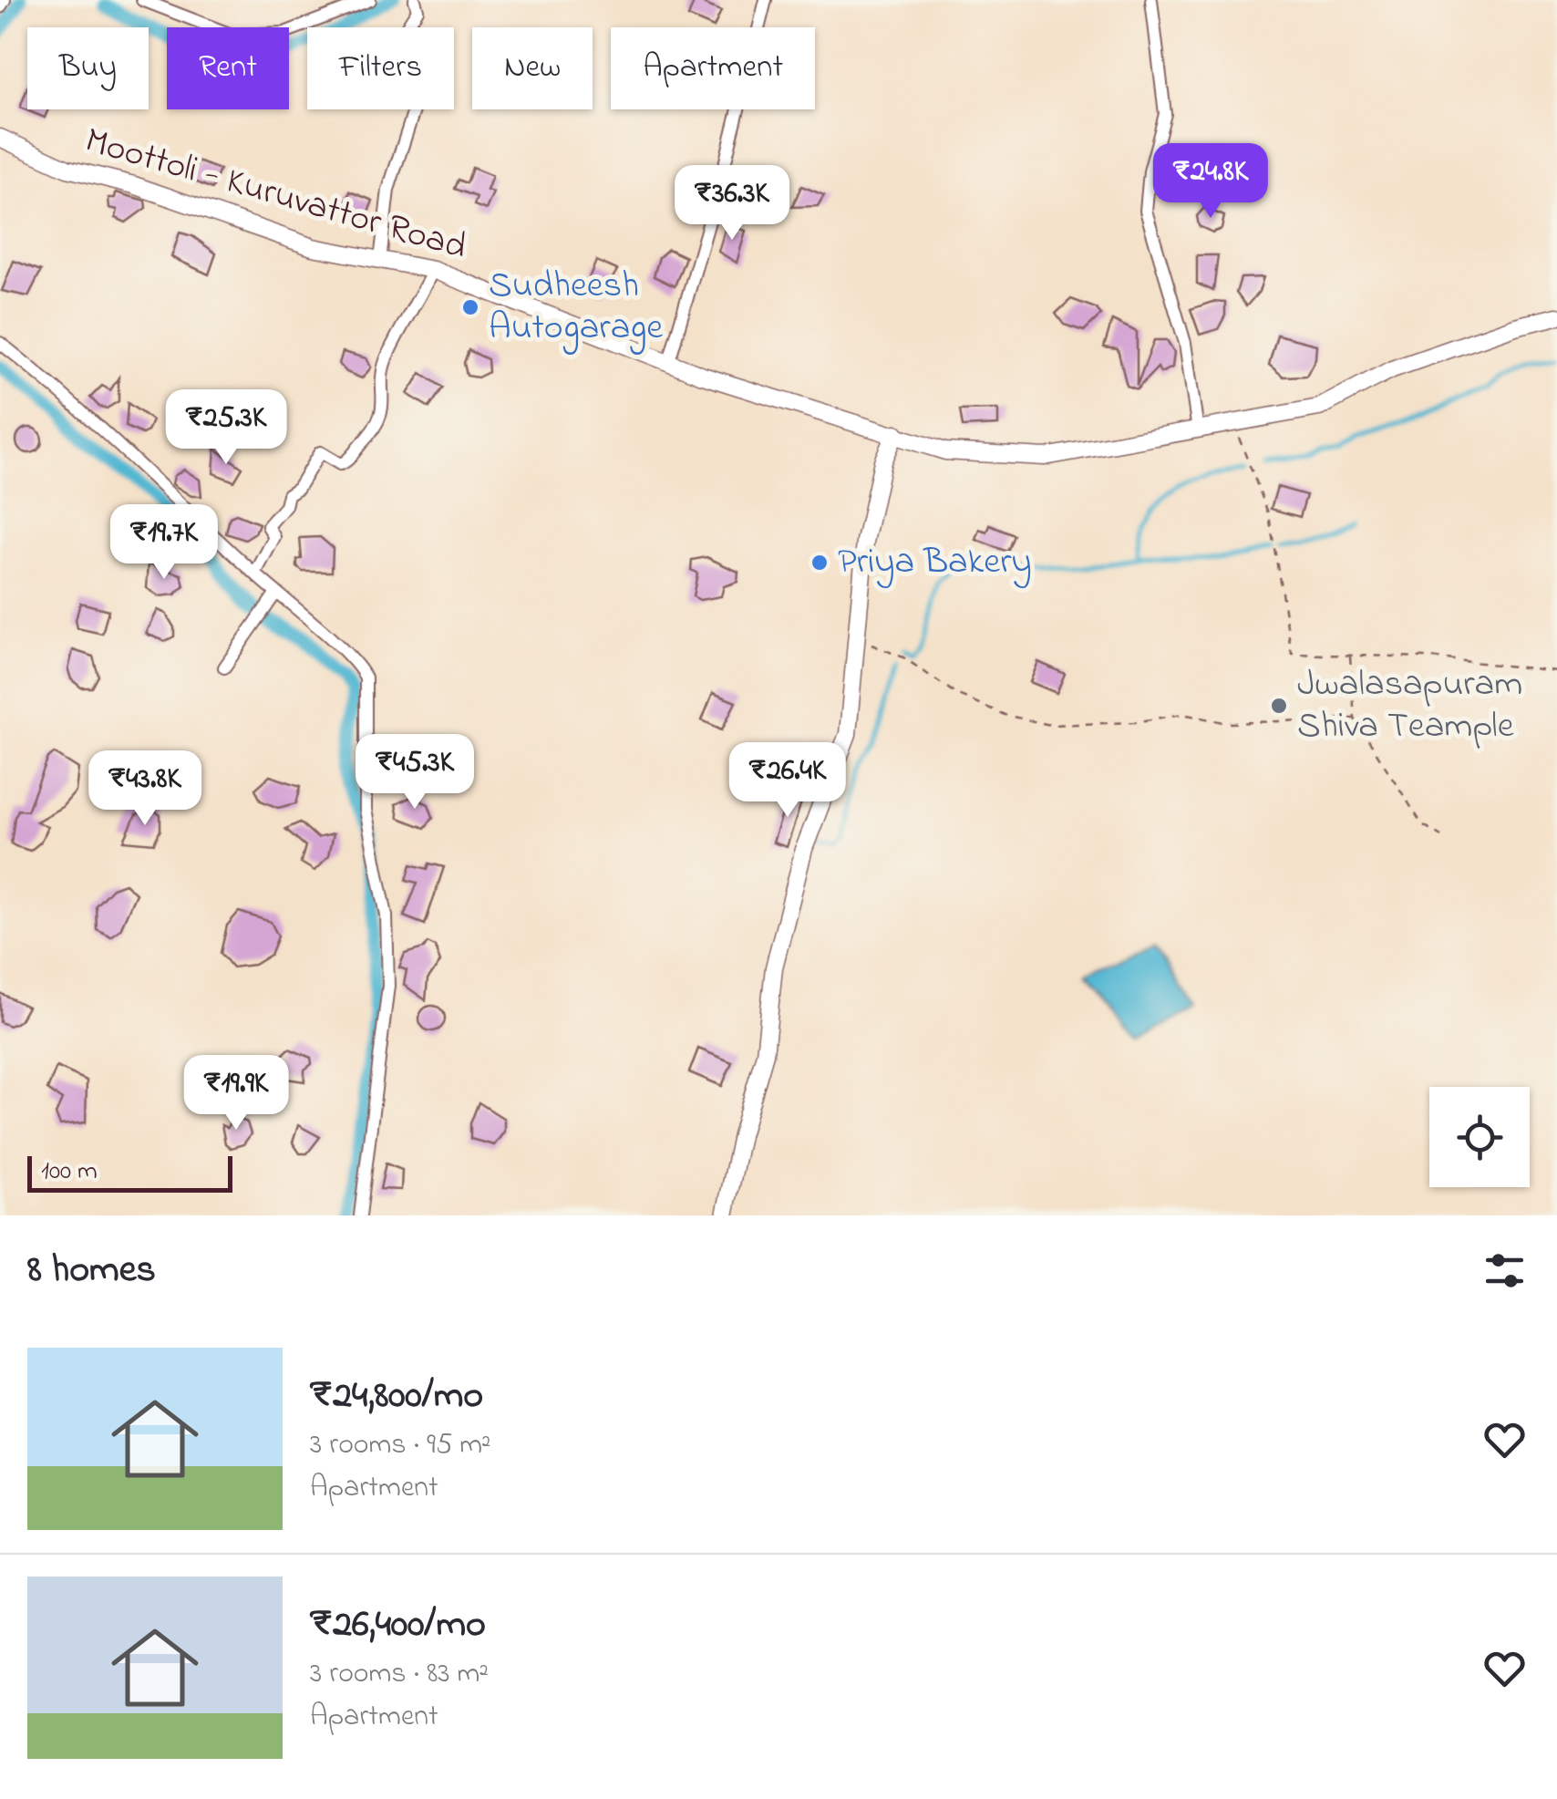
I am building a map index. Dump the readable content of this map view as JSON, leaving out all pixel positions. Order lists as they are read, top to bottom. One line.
{"streets":{"main road":["Moottoli - Kuruvattor Road"]},"places":["Sudheesh Autogarage","Priya Bakery","Jwalasapuram Shiva Teample"],"scale_bar":"100 m","page":{"chip":["Buy","Rent","Filters","New","Apartment"],"price":["₹24.8K","₹36.3K","₹25.3K","₹19.7K","₹45.3K","₹26.4K","₹43.8K","₹19.9K"],"scale":"100 m","heading":"8 homes","list":[{"name":"₹24,800/mo","note":"3 rooms · 95 m² · Apartment"},{"name":"₹26,400/mo","note":"3 rooms · 83 m² · Apartment"}]}}
